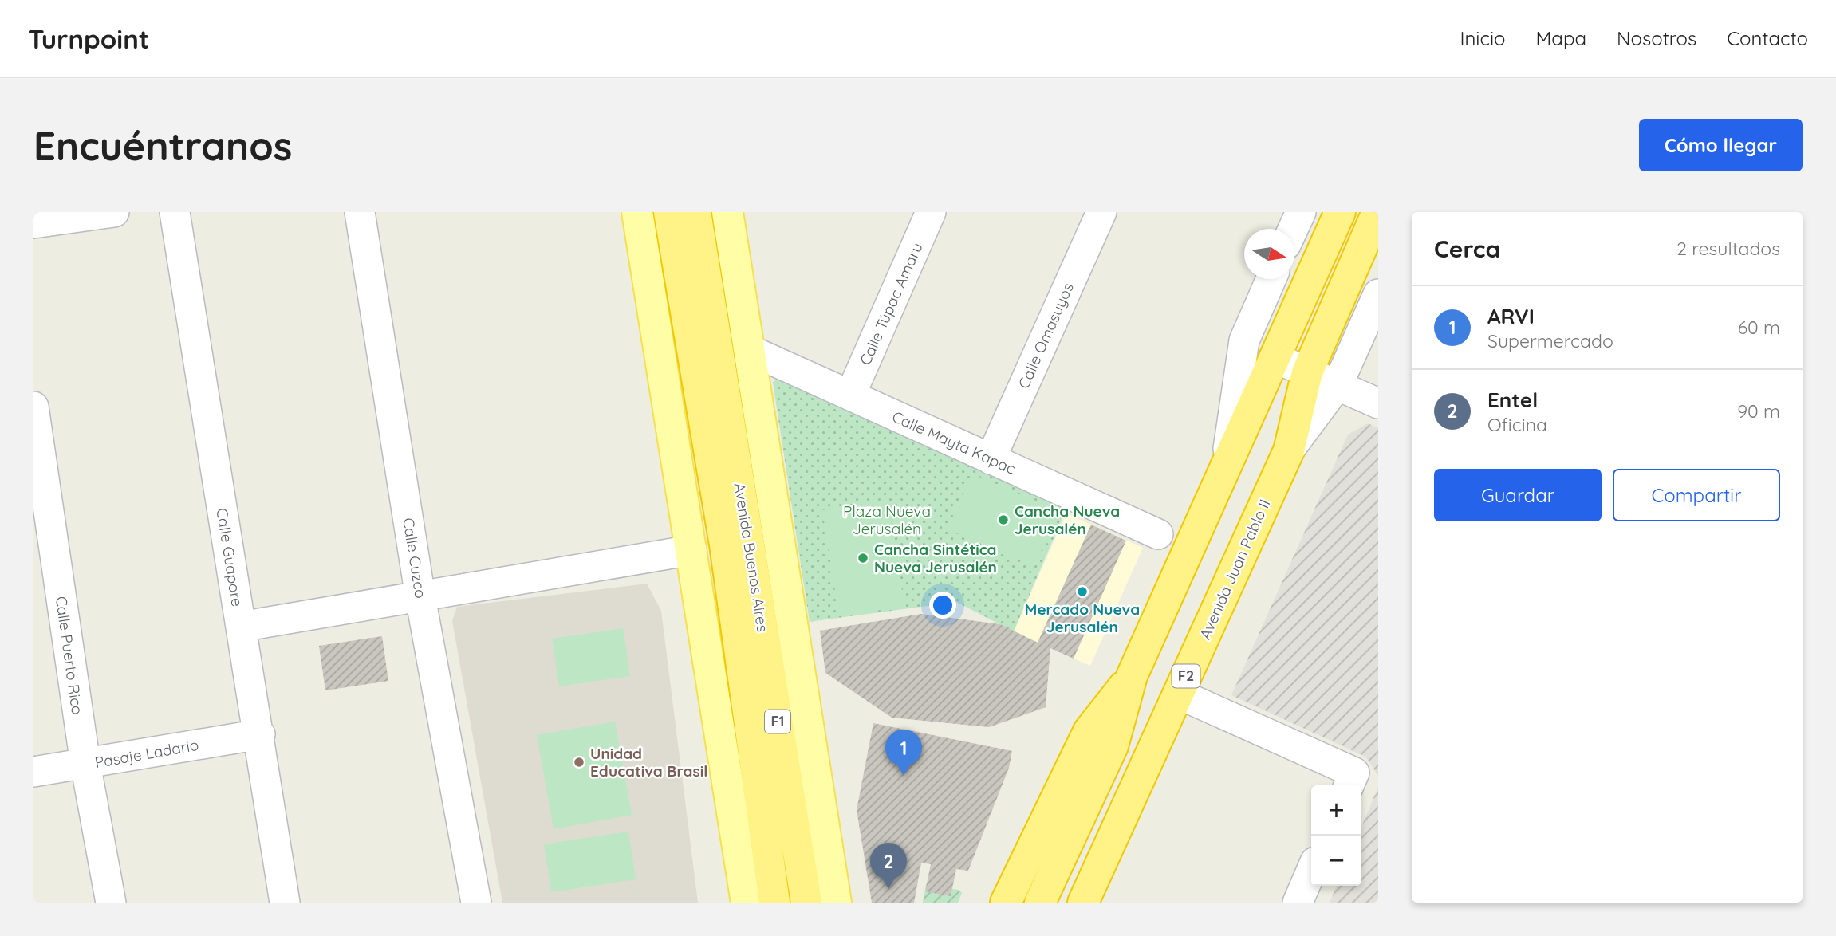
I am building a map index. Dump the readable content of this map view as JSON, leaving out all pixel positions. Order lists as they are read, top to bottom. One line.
{"streets":{"highway":["Avenida Buenos Aires","Avenida Juan Pablo II","F2","F1"],"street":["Calle Túpac Amaru","Calle Omasuyos","Calle Mayta Kapac","Calle Guapore","Calle Cuzco","Calle Puerto Rico","Pasaje Ladario"]},"crossings":[["Calle Túpac Amaru","Calle Mayta Kapac"],["Calle Omasuyos","Calle Mayta Kapac"],["Calle Mayta Kapac","Avenida Buenos Aires"],["Calle Guapore","Pasaje Ladario"],["Calle Puerto Rico","Pasaje Ladario"]],"parks":["Plaza Nueva Jerusalén"],"places":["Cancha Nueva Jerusalén","Cancha Sintética Nueva Jerusalén","Mercado Nueva Jerusalén","Unidad Educativa Brasil"],"north":"right","page":{"header":"Turnpoint","nav":["Inicio","Mapa","Nosotros","Contacto"],"buttons":["Cómo llegar",["Guardar","Compartir"]],"title":"Encuéntranos","heading":["Cerca","2 resultados"],"list":[{"mark":"1","name":"ARVI","note":"Supermercado","value":"60 m"},{"mark":"2","name":"Entel","note":"Oficina","value":"90 m"}],"pins":["1","2"],"map_buttons":["+","−"]}}
